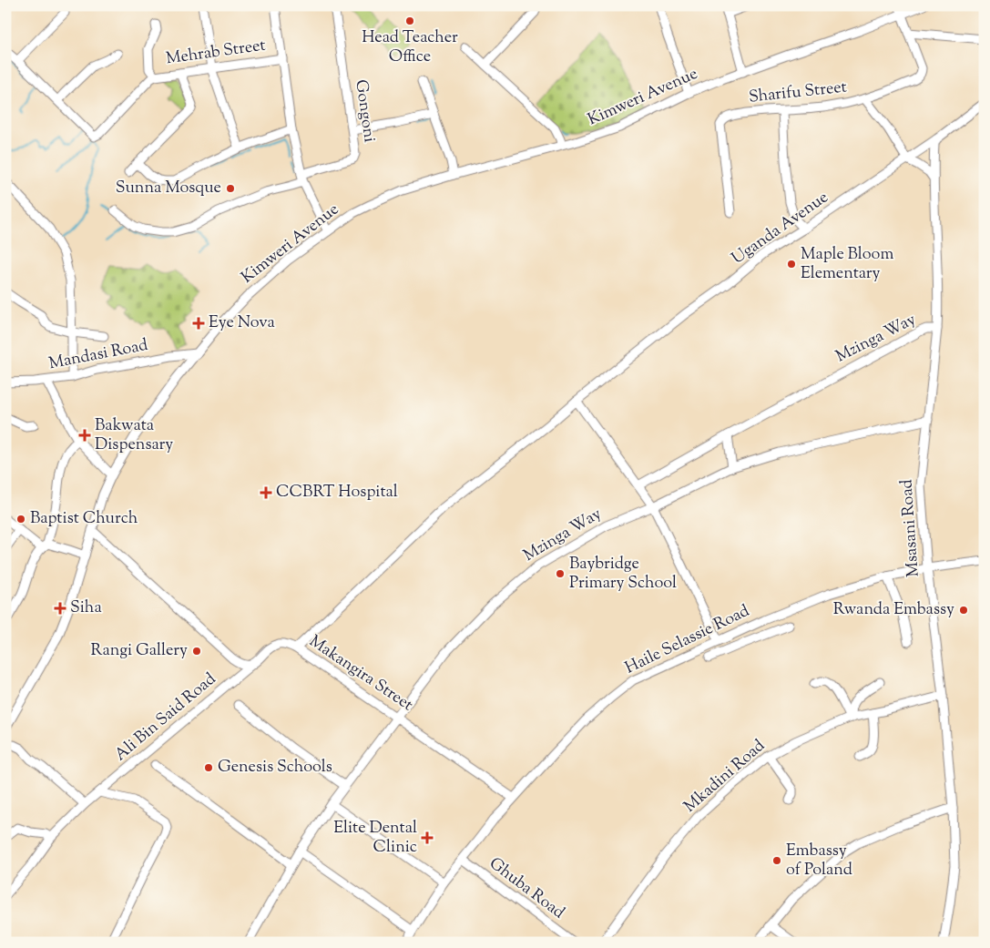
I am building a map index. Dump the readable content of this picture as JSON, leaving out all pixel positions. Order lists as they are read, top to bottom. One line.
{"streets":{"street":["Mehrab Street","Sharifu Street","Kimweri Avenue","Gongoni","Uganda Avenue","Mzinga Way","Mandasi Road","Msasani Road","Haile Selassie Road","Makangira Street","Ali Bin Said Road","Mkadini Road","Ghuba Road"]},"crossings":[["Sharifu Street","Kimweri Avenue"],["Kimweri Avenue","Mandasi Road"],["Uganda Avenue","Msasani Road"],["Uganda Avenue","Makangira Street"],["Mzinga Way","Msasani Road"],["Mzinga Way","Makangira Street"],["Mzinga Way","Ali Bin Said Road"],["Msasani Road","Haile Selassie Road"],["Msasani Road","Mkadini Road"],["Haile Selassie Road","Makangira Street"],["Haile Selassie Road","Ghuba Road"],["Makangira Street","Ali Bin Said Road"]],"places":{"other":["Head Teacher Office","Sunna Mosque","Maple Bloom Elementary","Baptist Church","Baybridge Primary School","Rwanda Embassy","Rangi Gallery","Genesis Schools","Embassy of Poland"],"health":["Eye Nova","Bakwata Dispensary","CCBRT Hospital","Siha","Elite Dental Clinic"]}}
